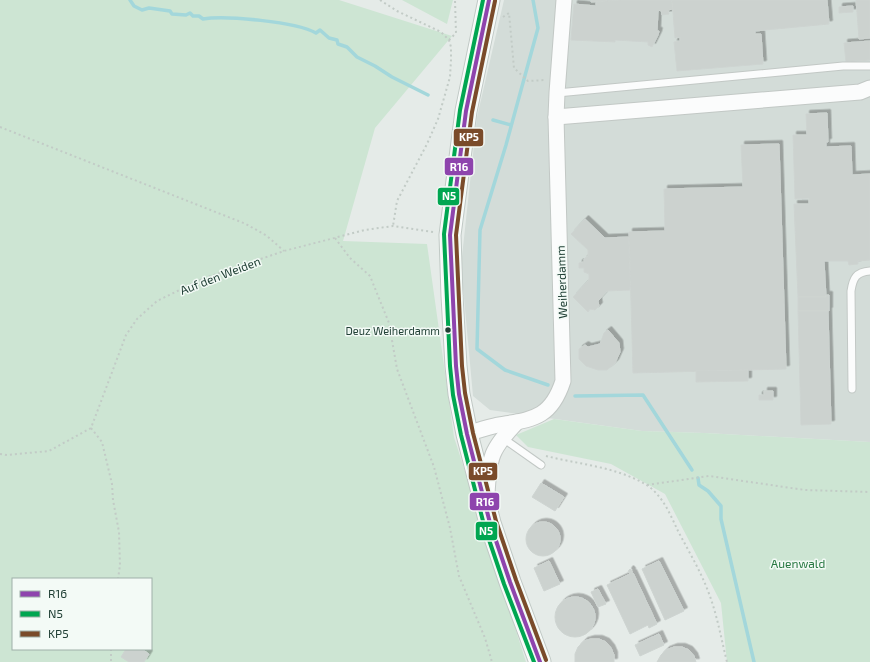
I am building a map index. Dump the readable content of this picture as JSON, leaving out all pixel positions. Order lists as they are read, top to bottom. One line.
{"streets":{"street":["Weiherdamm"],"path":["Auf den Weiden"]},"parks":["Auenwald"],"places":["Deuz Weiherdamm"],"lines":["transit line R16","transit line N5","transit line KP5"],"legend":["R16","N5","KP5"]}
